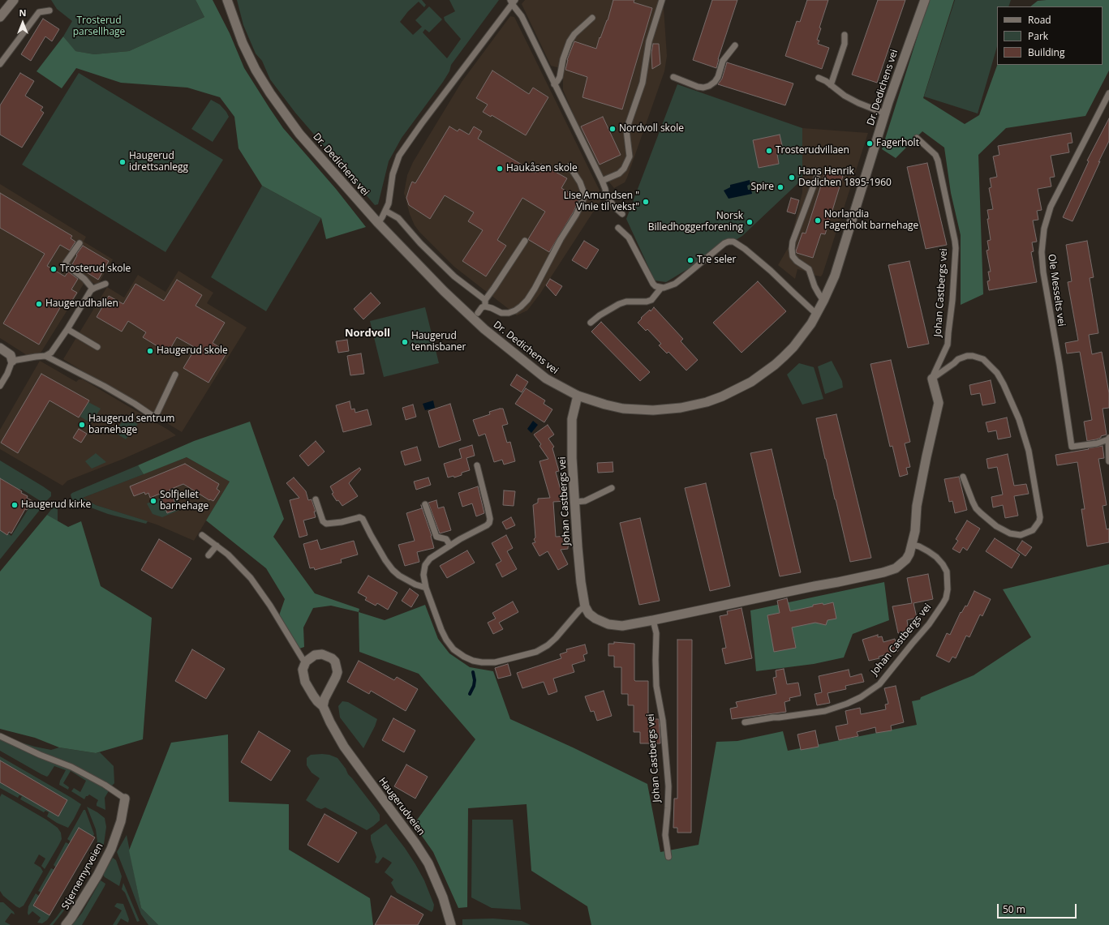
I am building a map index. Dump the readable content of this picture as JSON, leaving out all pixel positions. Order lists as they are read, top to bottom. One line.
{"streets":{"street":["Dr. Dedichens vei","Johan Castbergs vei","Haugerudveien","Stjernemyrveien"],"lane":["Ole Messelts vei"]},"crossings":[["Dr. Dedichens vei","Johan Castbergs vei"]],"districts":["Nordvoll"],"parks":["Trosterud parsellhage"],"places":["Nordvoll skole","Fagerholt","Trosterudvillaen","Haugerud idrettsanlegg","Haukåsen skole","Hans Henrik Dedichen 1895-1960","Spire","Lise Amundsen \" Vinie til vekst\"","Norlandia Fagerholt barnehage","Norsk Billedhoggerforening","Tre seler","Trosterud skole","Haugerudhallen","Haugerud tennisbaner","Haugerud skole","Haugerud sentrum barnehage","Solfjellet barnehage","Haugerud kirke"],"legend":["Road","Park","Building"],"scale_bar":"50 m","north":"top"}
